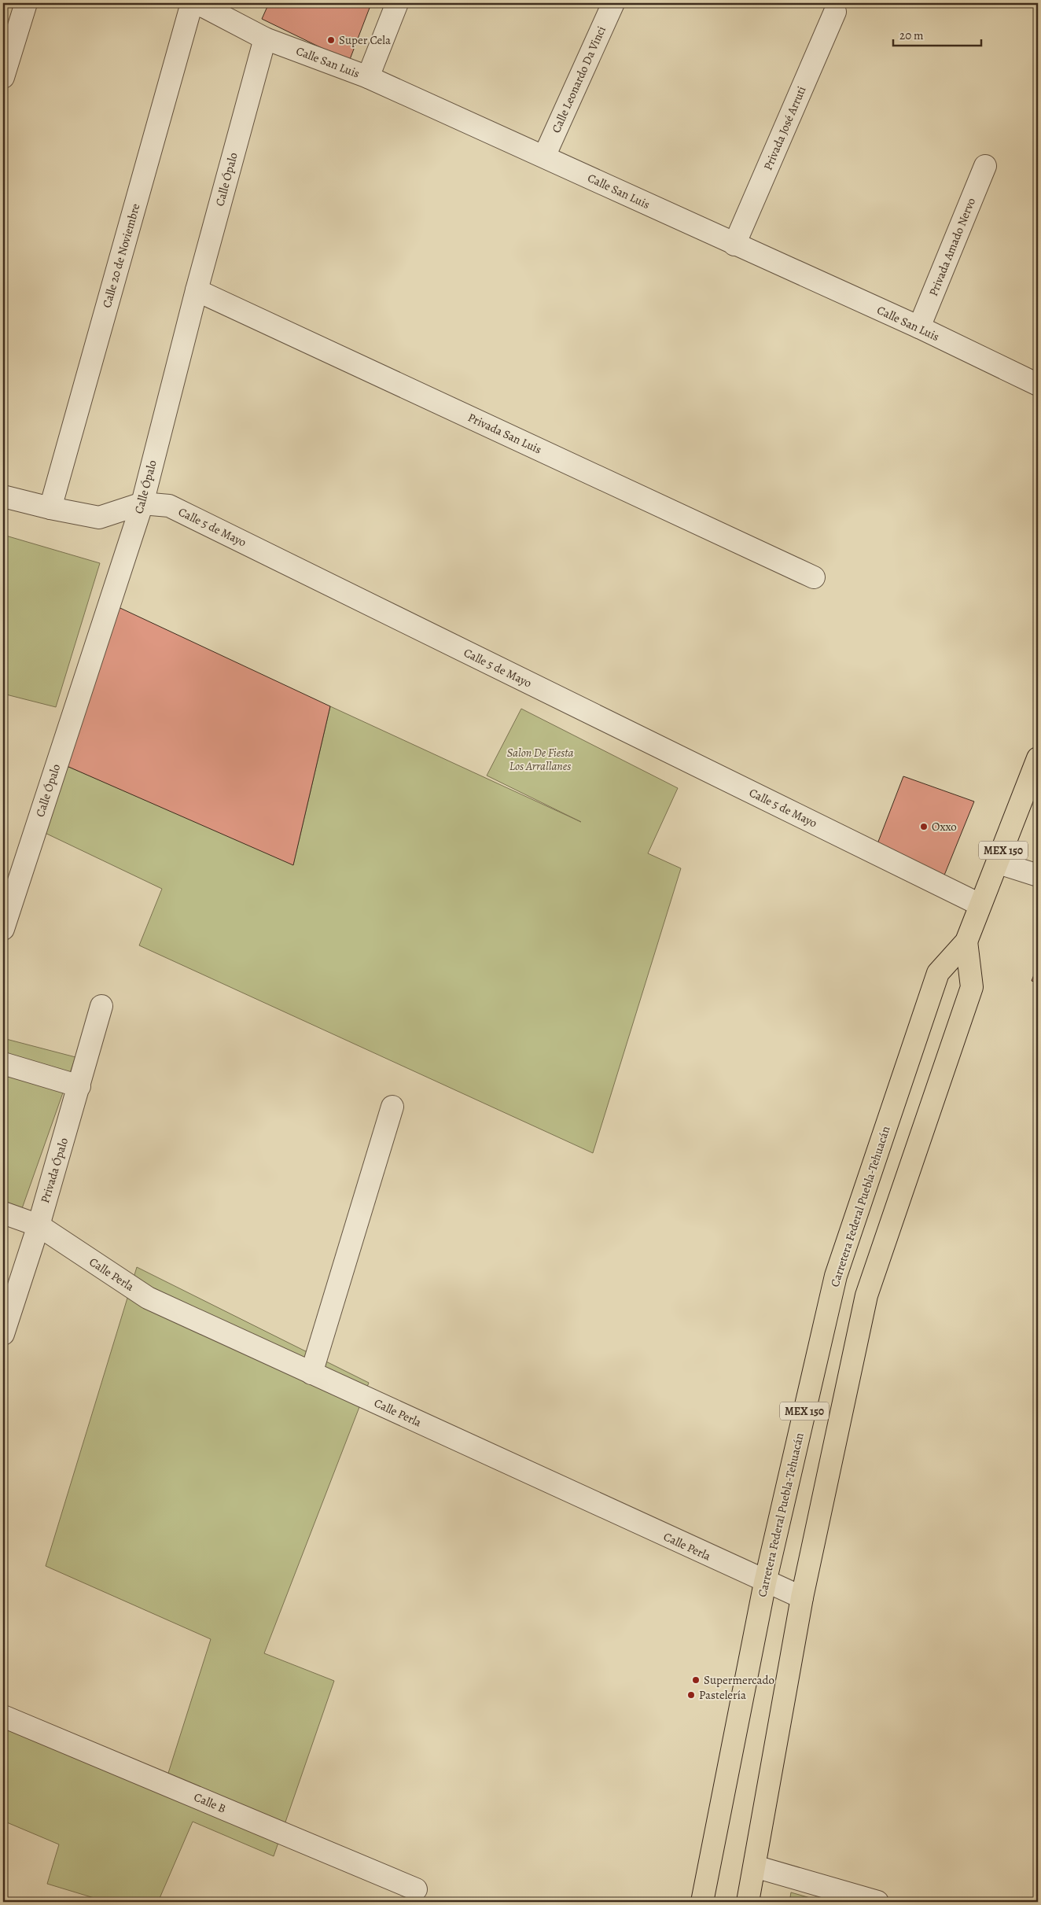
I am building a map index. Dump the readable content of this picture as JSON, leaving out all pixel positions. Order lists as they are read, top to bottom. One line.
{"streets":{"main road":["MEX 150","Carretera Federal Puebla-Tehuacán"],"street":["Calle San Luis","Calle Leonardo Da Vinci","Privada José Arruti","Calle Ópalo","Privada Amado Nervo","Calle 20 de Noviembre","Privada San Luis","Calle 5 de Mayo","Privada Ópalo","Calle Perla","Calle B"]},"crossings":[["Calle San Luis","Calle Leonardo Da Vinci"],["Calle San Luis","Privada José Arruti"],["Calle San Luis","Calle Ópalo"],["Calle San Luis","Privada Amado Nervo"],["Calle Ópalo","Privada San Luis"],["Calle Ópalo","Calle 5 de Mayo"],["Calle 20 de Noviembre","Calle 5 de Mayo"],["Calle 5 de Mayo","Carretera Federal Puebla-Tehuacán"],["Privada Ópalo","Calle Perla"],["Carretera Federal Puebla-Tehuacán","Calle Perla"]],"parks":["Salon De Fiesta Los Arrallanes"],"places":["Super Cela","Oxxo","Supermercado","Pastelería"],"scale_bar":"20 m"}
